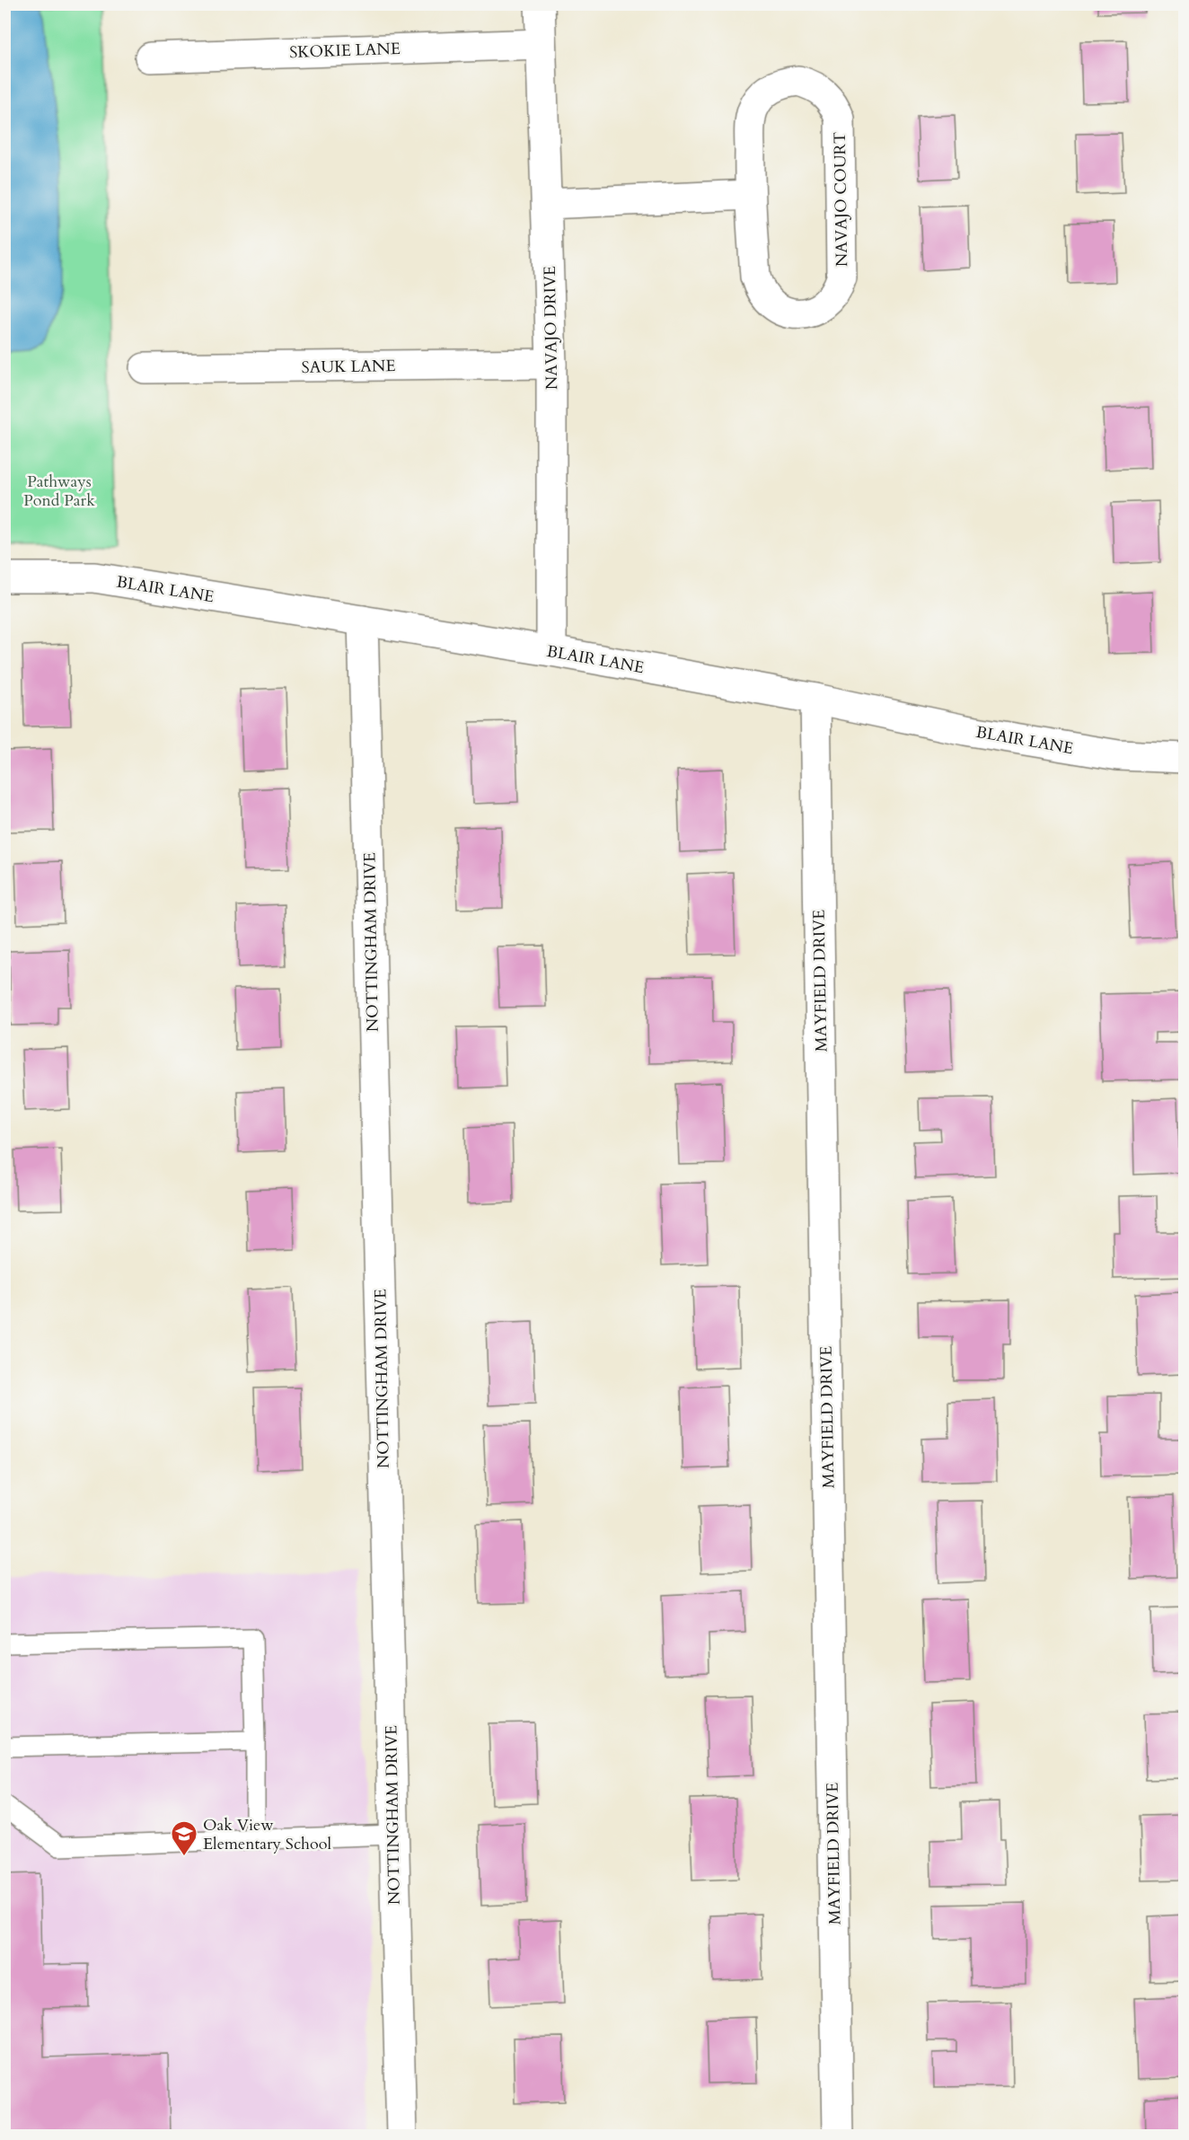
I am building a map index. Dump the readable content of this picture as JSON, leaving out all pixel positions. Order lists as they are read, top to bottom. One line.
{"streets":{"street":["SKOKIE LANE","NAVAJO COURT","NAVAJO DRIVE","SAUK LANE","BLAIR LANE","NOTTINGHAM DRIVE","MAYFIELD DRIVE"]},"crossings":[["SKOKIE LANE","NAVAJO DRIVE"],["NAVAJO DRIVE","SAUK LANE"],["NAVAJO DRIVE","BLAIR LANE"],["BLAIR LANE","NOTTINGHAM DRIVE"],["BLAIR LANE","MAYFIELD DRIVE"]],"parks":["Pathways Pond Park"],"places":{"school or university":["Oak View Elementary School"]}}
